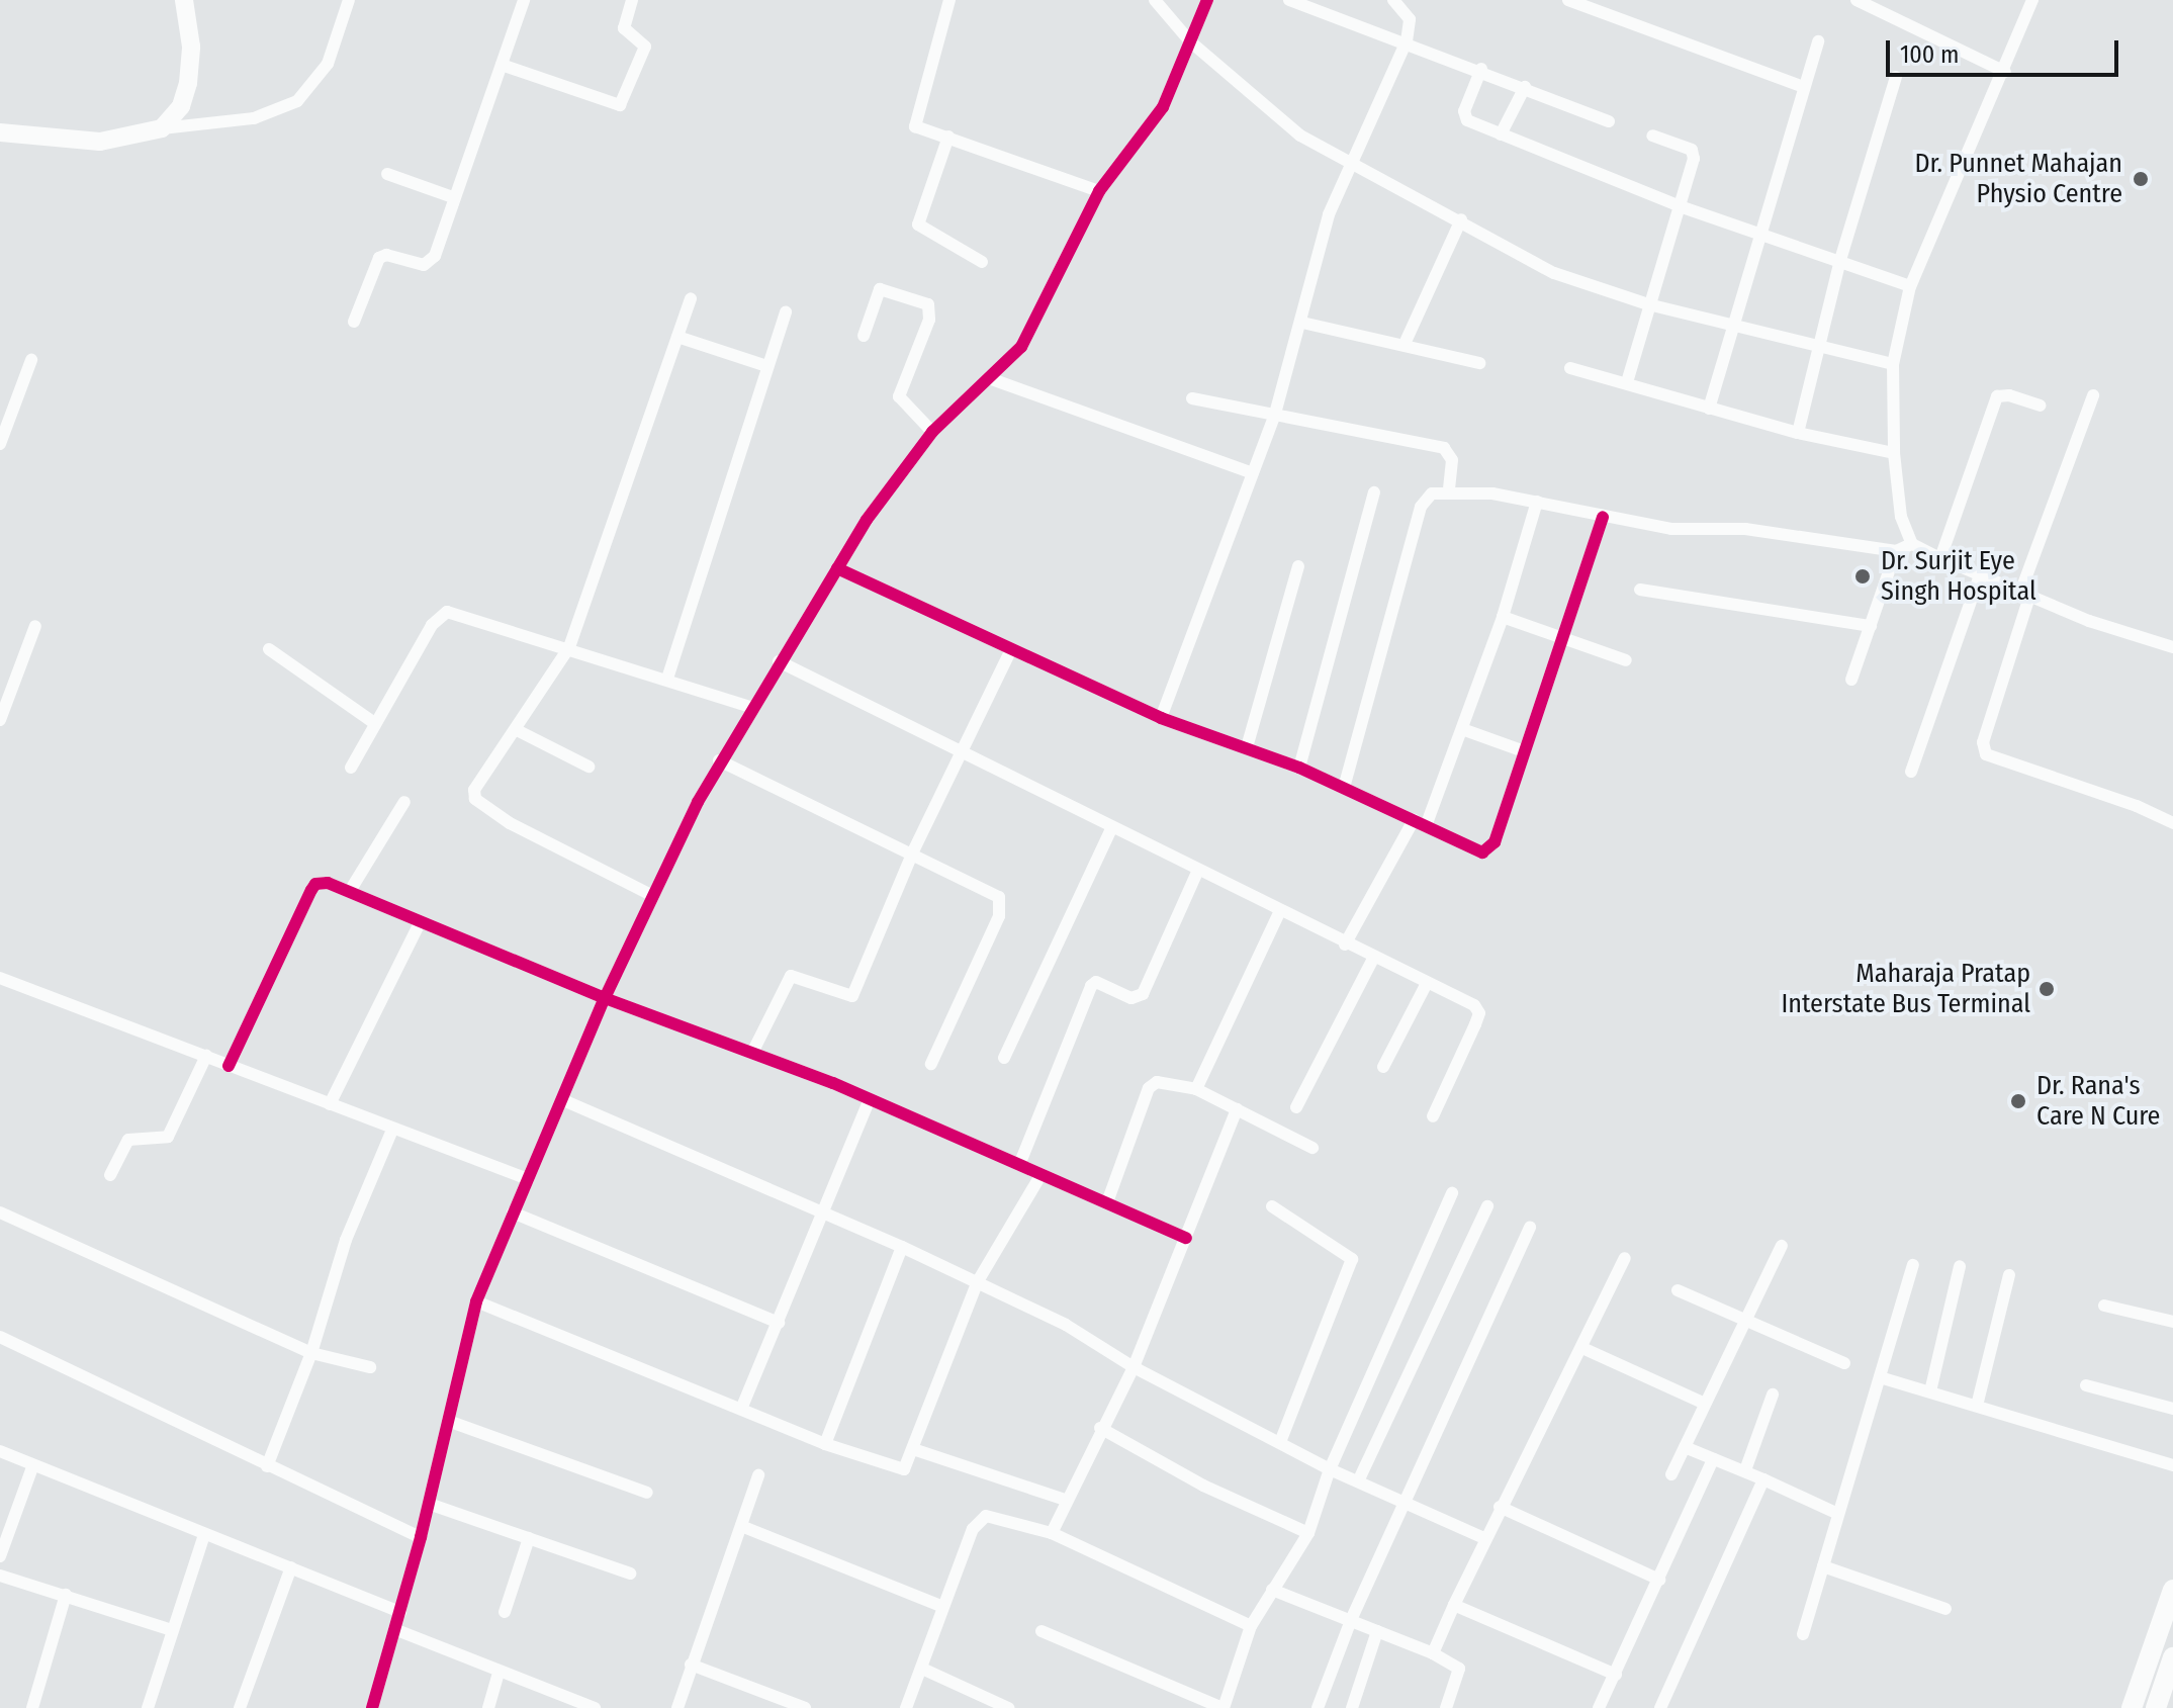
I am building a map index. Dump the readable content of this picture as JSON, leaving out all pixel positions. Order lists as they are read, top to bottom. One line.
{"places":["Dr. Punnet Mahajan Physio Centre","Dr. Surjit Eye Singh Hospital","Maharaja Pratap Interstate Bus Terminal","Dr. Rana's Care N Cure"],"scale_bar":"100 m"}
